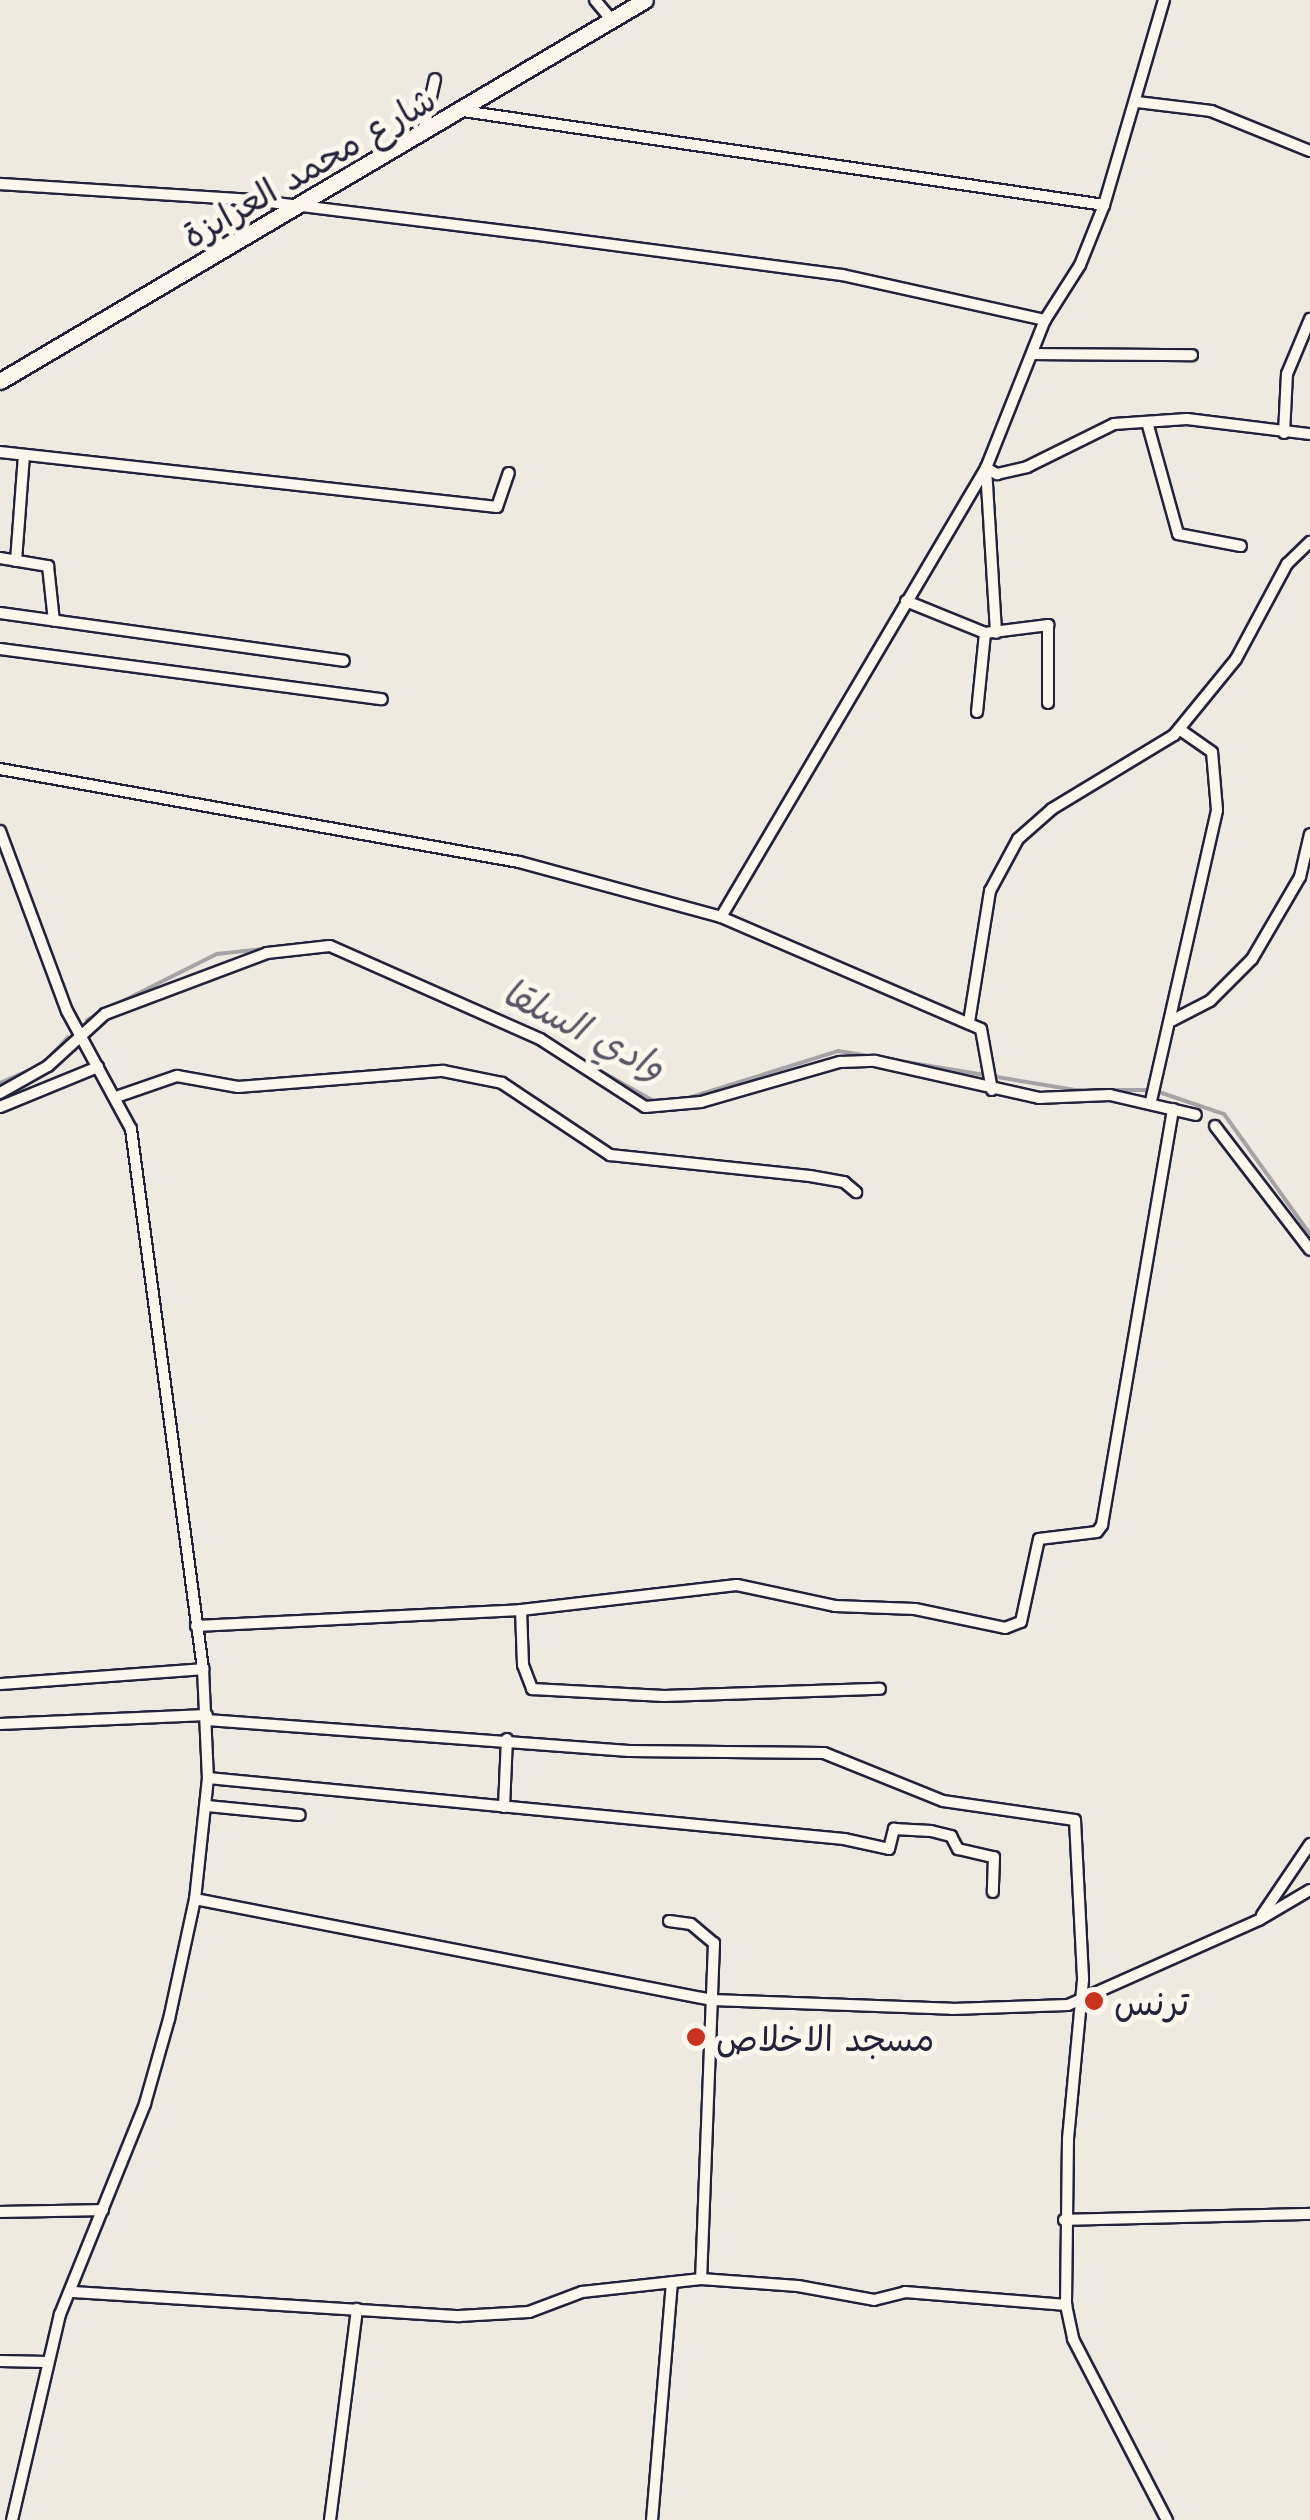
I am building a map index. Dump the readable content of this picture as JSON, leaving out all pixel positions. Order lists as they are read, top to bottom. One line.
{"streets":{"main road":["شارع محمد العزايزة"]},"water":["وادي السلقا"],"places":["ترنس","مسجد الاخلاص"]}
